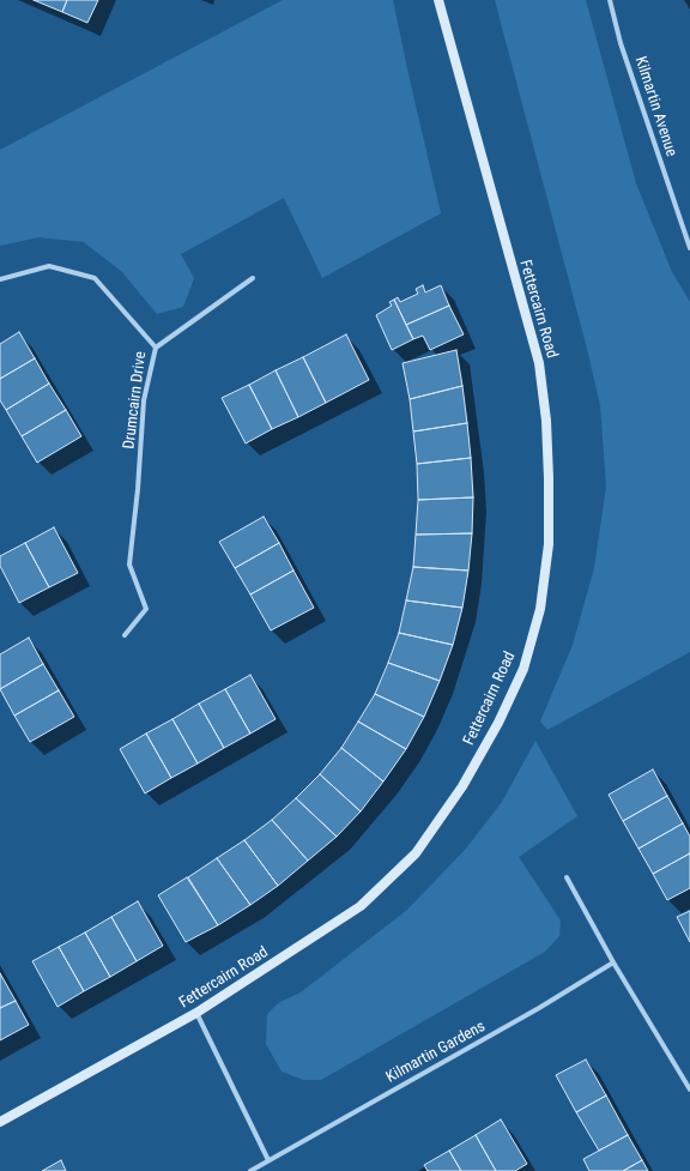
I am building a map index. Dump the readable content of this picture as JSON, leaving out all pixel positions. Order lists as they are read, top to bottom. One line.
{"streets":{"street":["Kilmartin Avenue","Fettercairn Road","Drumcairn Drive","Kilmartin Gardens"]}}
